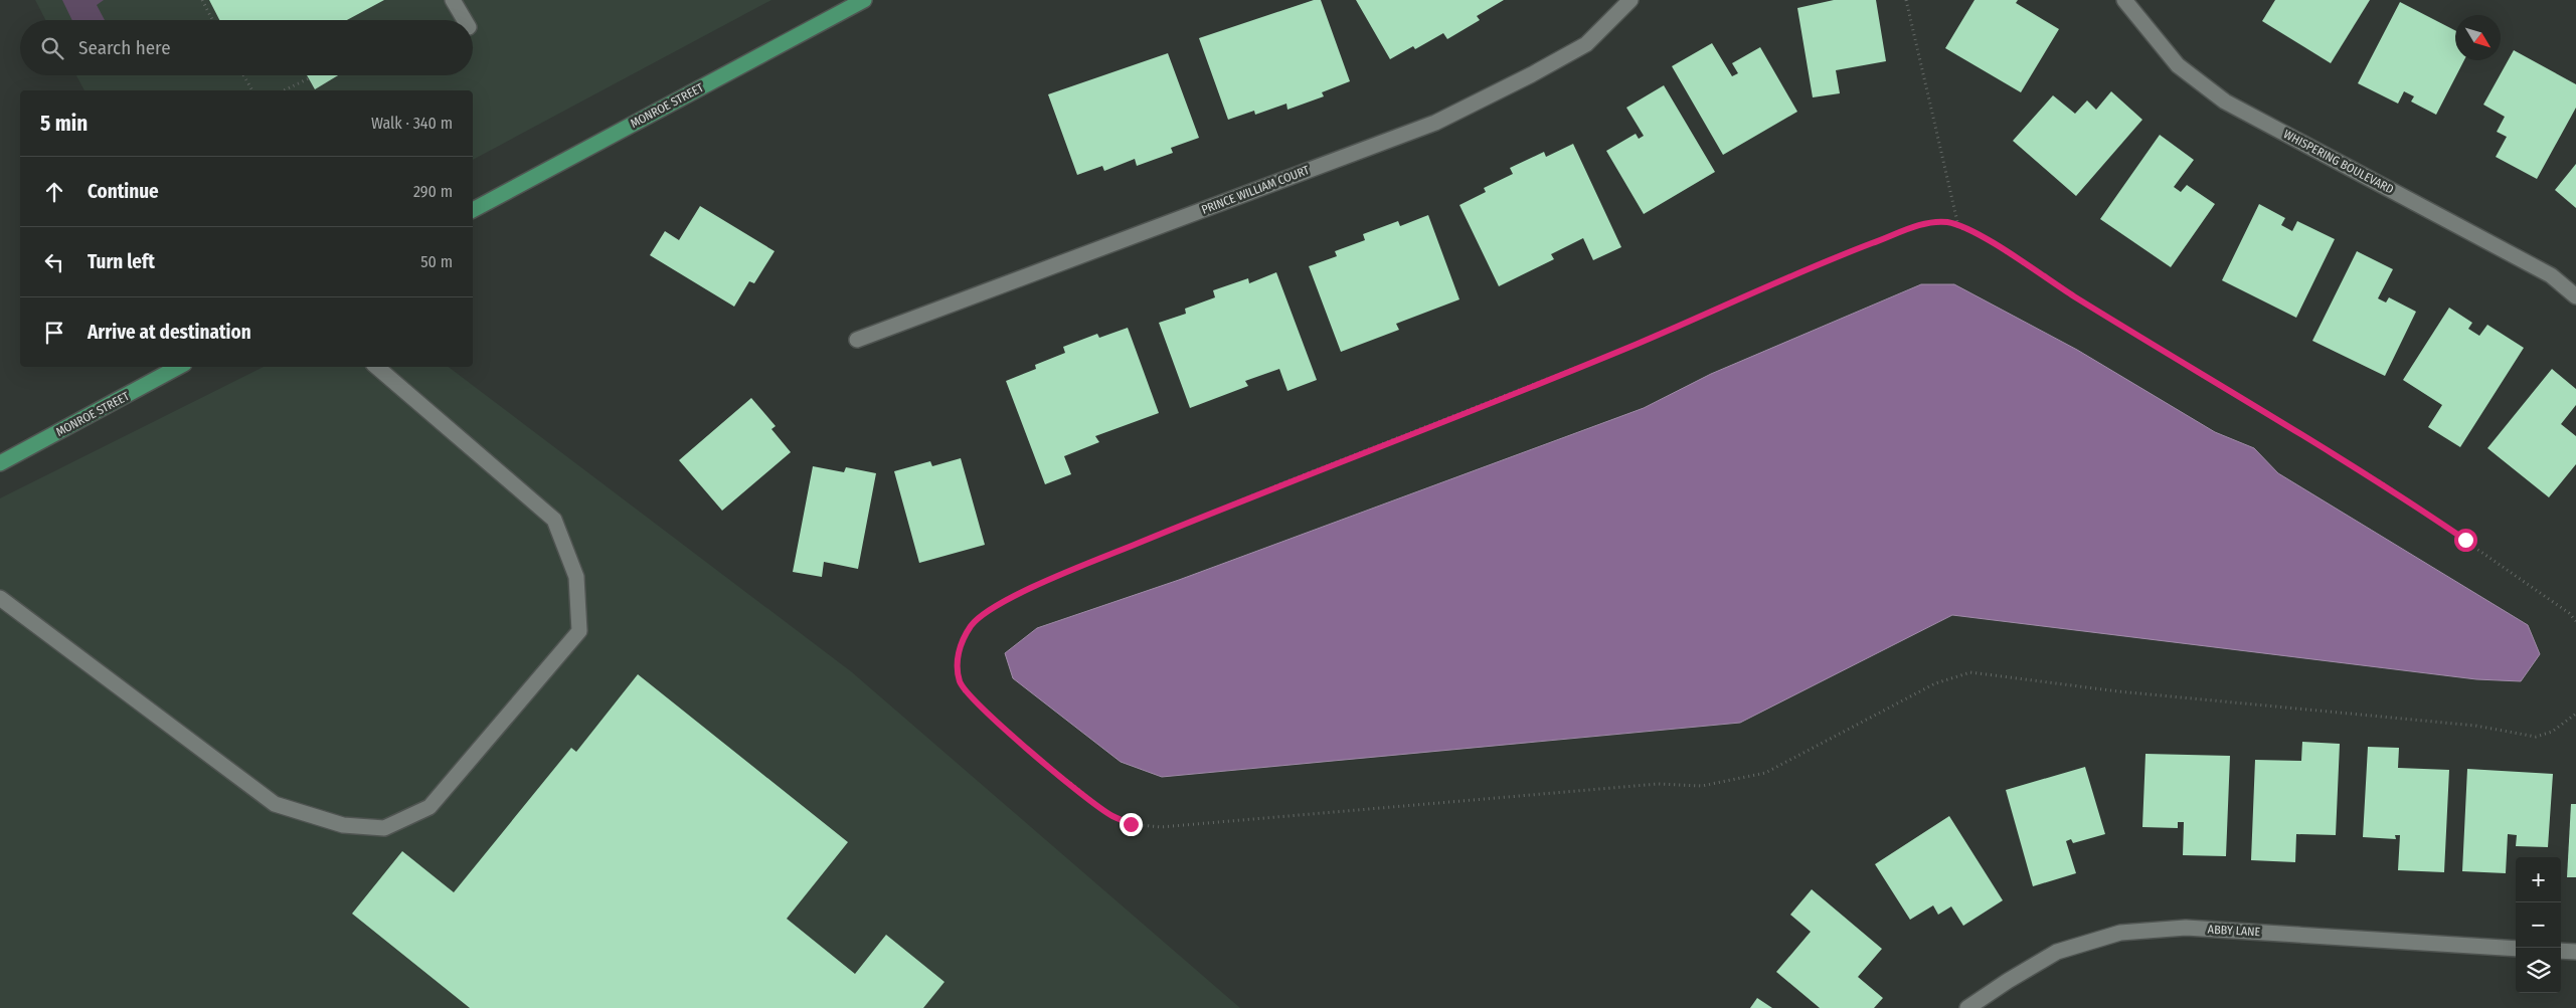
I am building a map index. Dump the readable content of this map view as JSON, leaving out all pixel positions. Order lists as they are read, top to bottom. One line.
{"streets":{"main road":["MONROE STREET"],"street":["WHISPERING BOULEVARD","PRINCE WILLIAM COURT","ABBY LANE"]},"north":"bottom right","page":{"search":"Search here","heading":["5 min","Walk · 340 m"],"list":[["Continue","290 m"],["Turn left","50 m"],"Arrive at destination"],"map_buttons":["+","−"]}}
